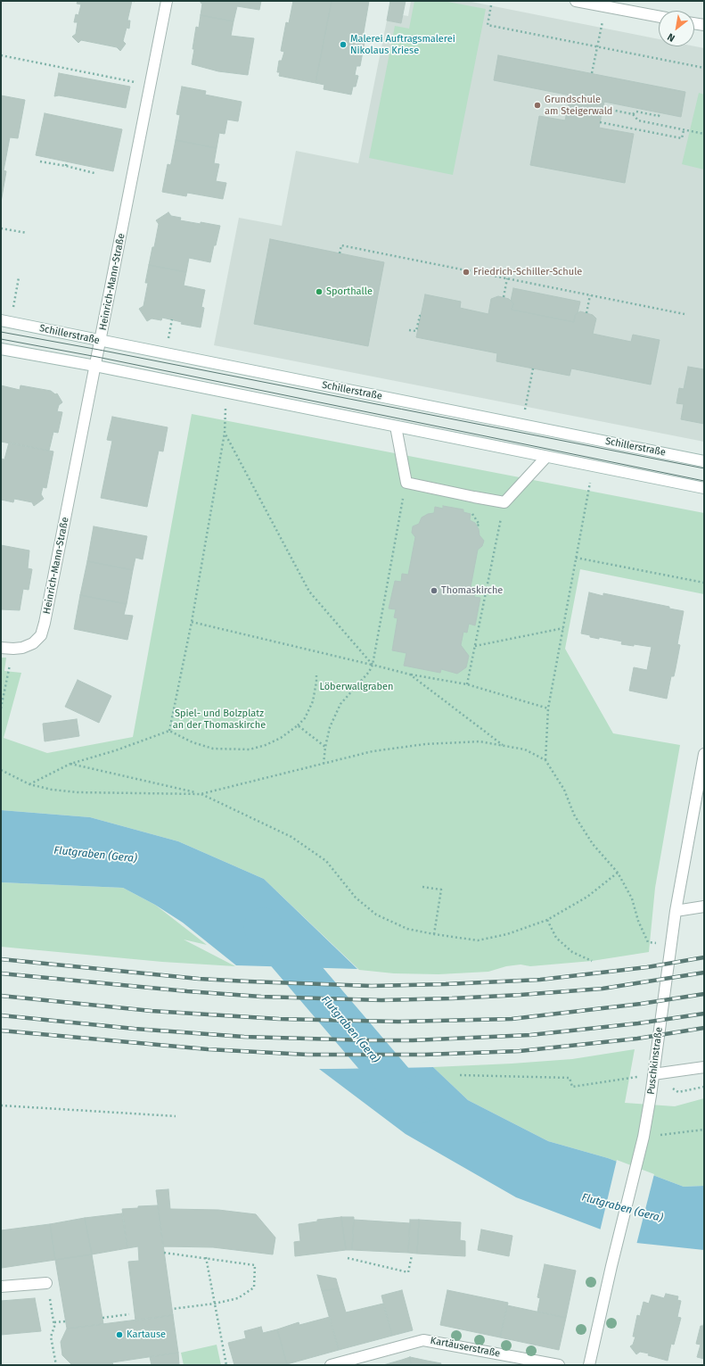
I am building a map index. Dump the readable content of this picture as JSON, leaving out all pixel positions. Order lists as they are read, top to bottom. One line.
{"streets":{"street":["Heinrich-Mann-Straße","Schillerstraße","Puschkinstraße","Kartäuserstraße"]},"crossings":[["Heinrich-Mann-Straße","Schillerstraße"]],"water":["Flutgraben (Gera)"],"parks":["Löberwallgraben","Spiel- und Bolzplatz an der Thomaskirche"],"places":["Malerei Auftragsmalerei Nikolaus Kriese","Grundschule am Steigerwald","Friedrich-Schiller-Schule","Sporthalle","Thomaskirche","Kartause"],"north":"bottom left"}
